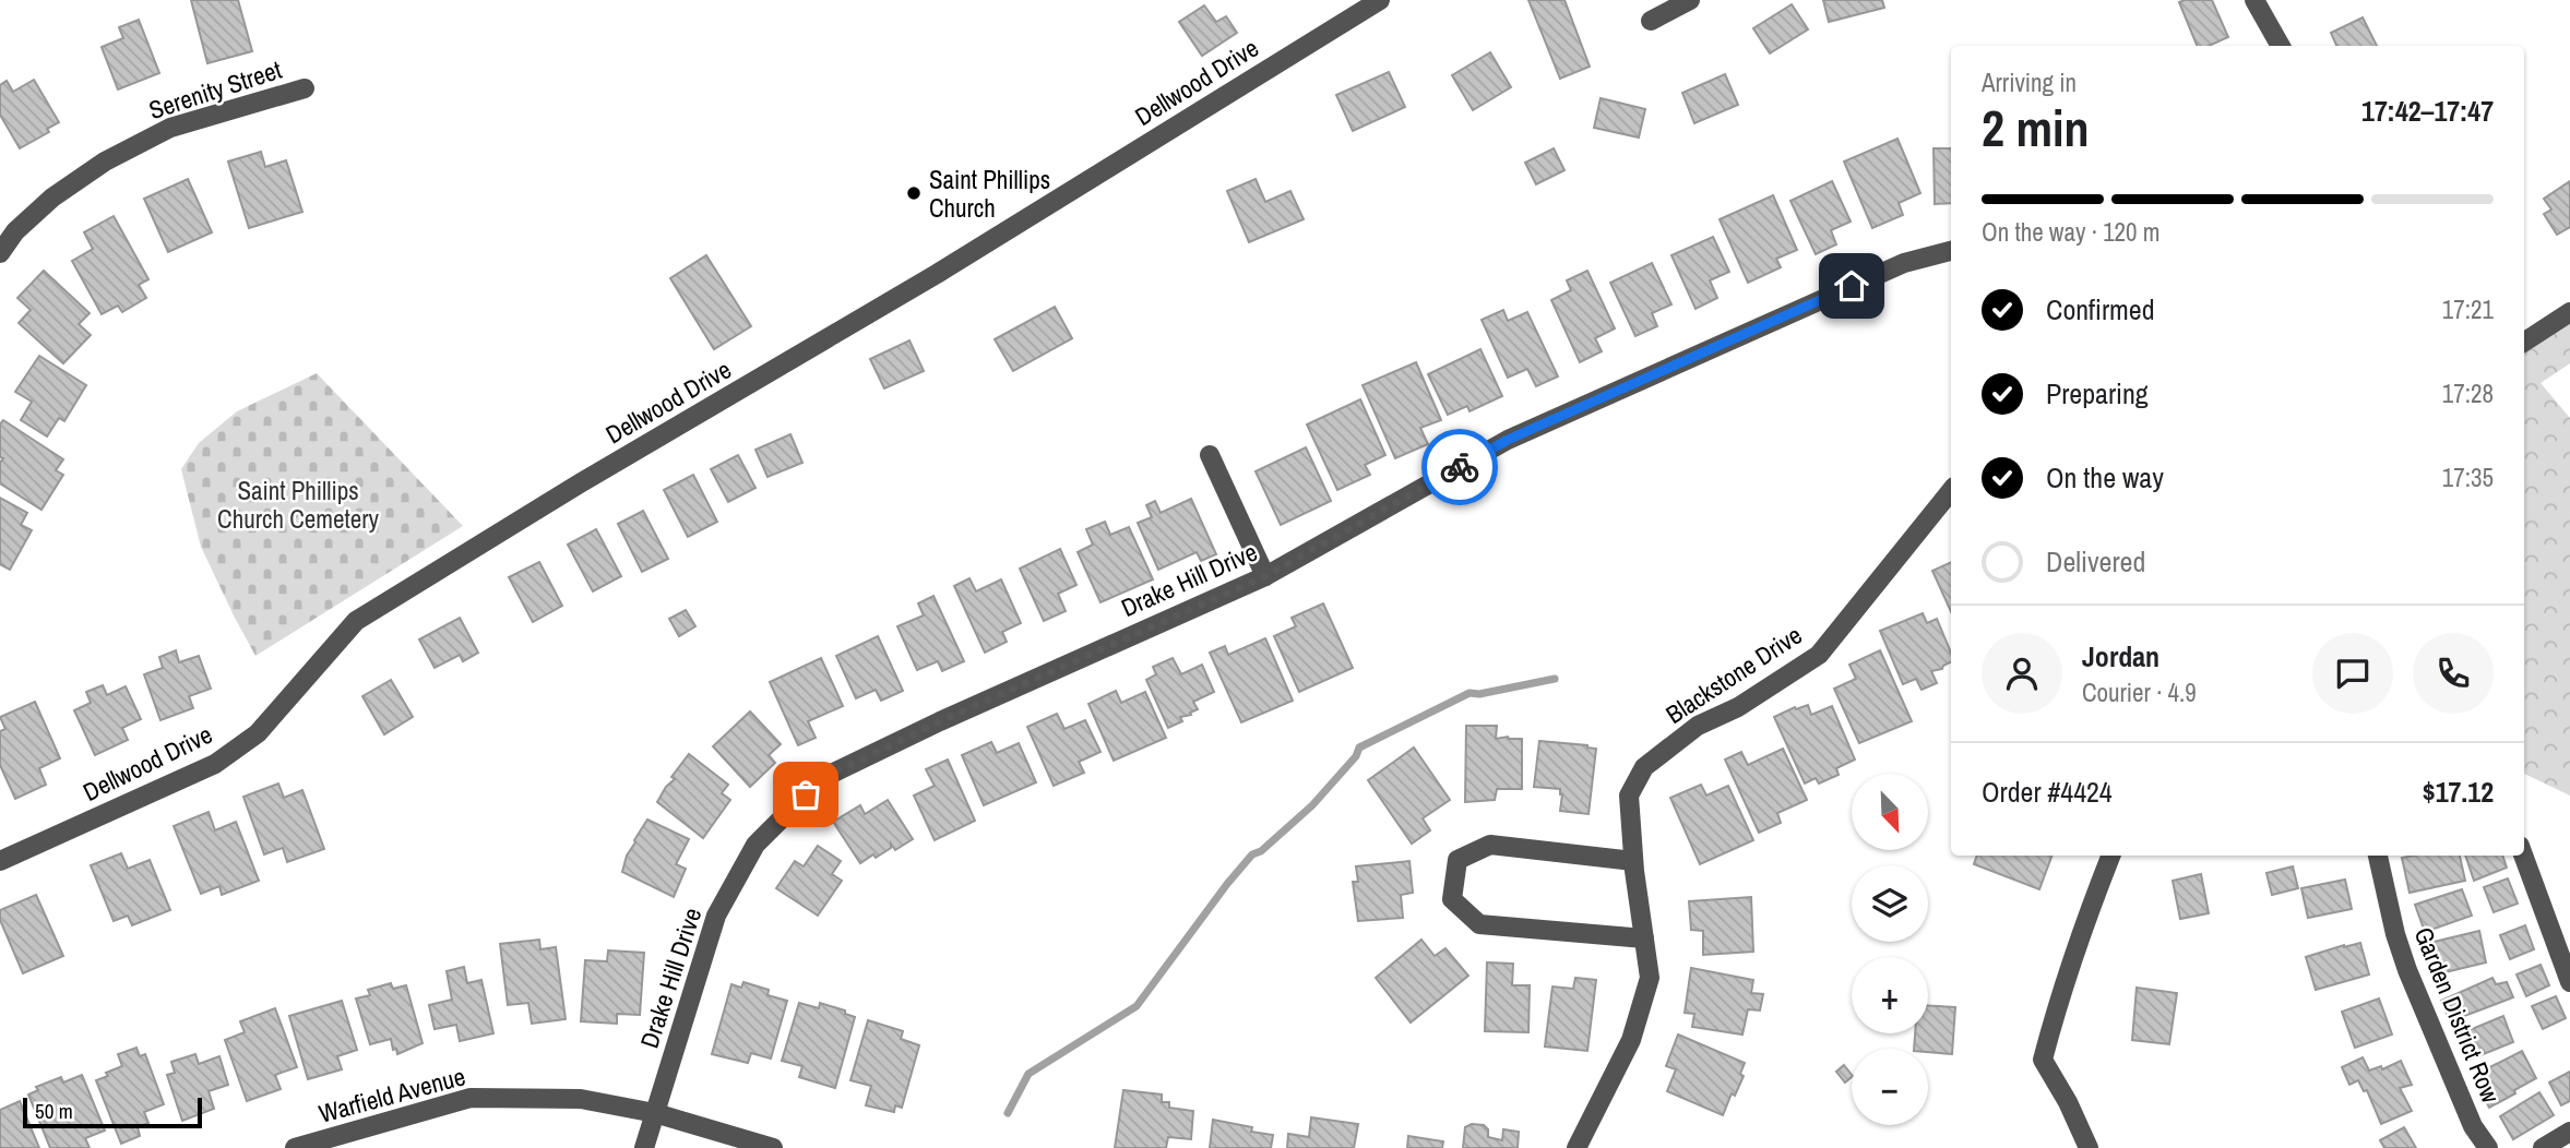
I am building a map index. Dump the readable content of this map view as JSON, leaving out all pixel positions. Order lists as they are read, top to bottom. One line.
{"streets":{"street":["Dellwood Drive","Serenity Street","Drake Hill Drive","Blackstone Drive","Garden District Row","Warfield Avenue"]},"crossings":[["Drake Hill Drive","Warfield Avenue"]],"parks":["Saint Phillips Church Cemetery"],"places":["Saint Phillips Church"],"scale_bar":"50 m","north":"bottom right","page":{"heading":["2 min","Arriving in","17:42–17:47"],"panel":["Jordan","Courier · 4.9","Order #4424","$17.12"],"bar":"On the way · 120 m","list":[["Confirmed","17:21"],["Preparing","17:28"],["On the way","17:35"],"Delivered"],"map_buttons":["+","−"],"scale":"50 m"}}
